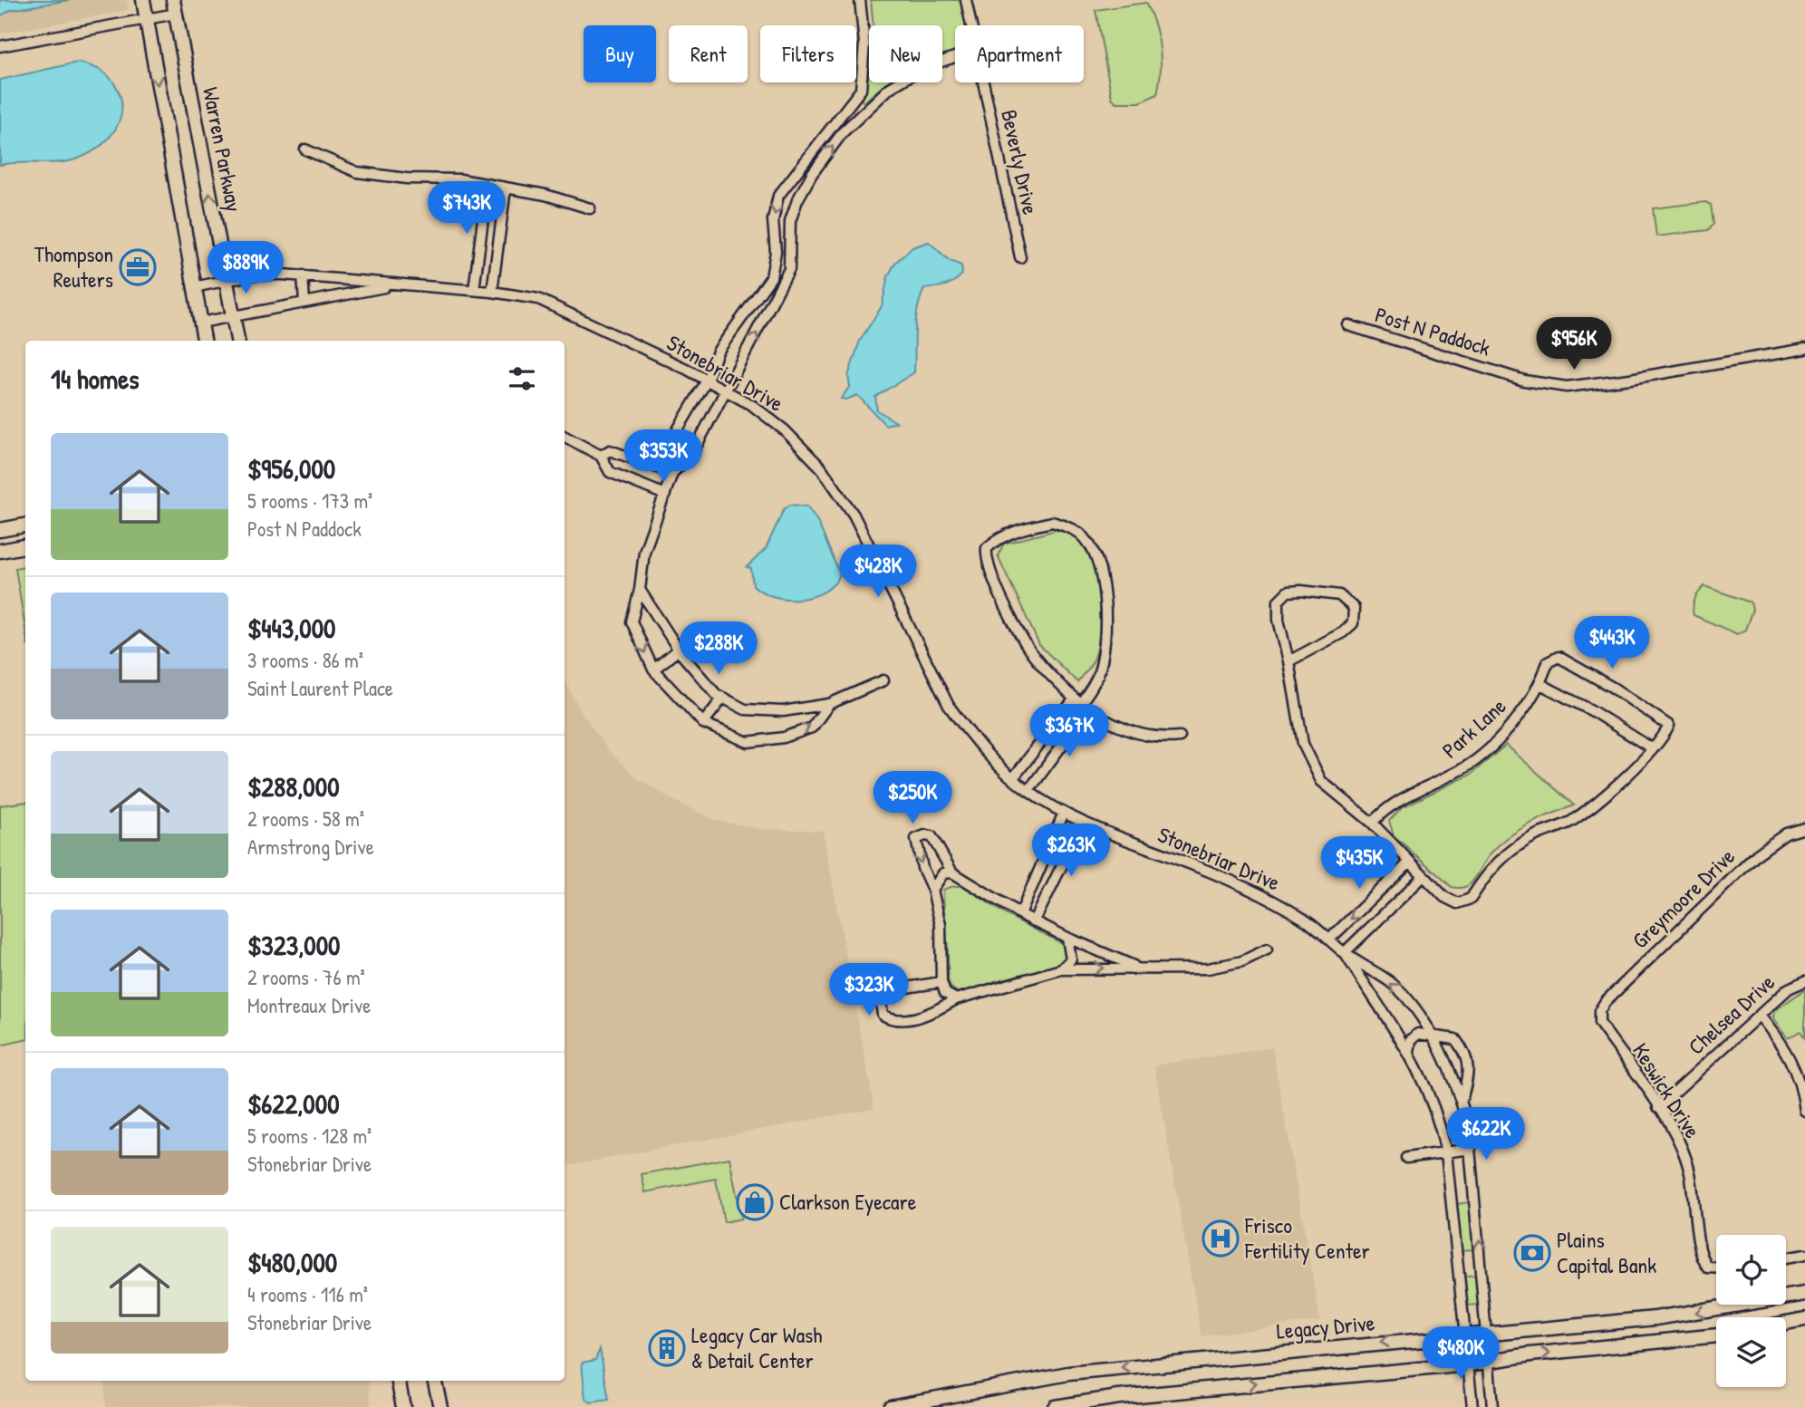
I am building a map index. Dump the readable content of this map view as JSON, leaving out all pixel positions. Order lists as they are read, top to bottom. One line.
{"streets":{"main road":["Warren Parkway","Legacy Drive"],"street":["Beverly Drive","Post N Paddock","Stonebriar Drive","Park Lane","Greymoore Drive","Chelsea Drive","Keswick Drive"]},"crossings":[["Warren Parkway","Stonebriar Drive"],["Stonebriar Drive","Legacy Drive"],["Greymoore Drive","Keswick Drive"],["Chelsea Drive","Keswick Drive"]],"places":{"office":["Thompson Reuters"],"shop":["Clarkson Eyecare"],"hospital":["Frisco Fertility Center"],"bank":["Plains Capital Bank"],"building":["Legacy Car Wash & Detail Center"]},"page":{"chip":["Buy","Rent","Filters","New","Apartment"],"price":["$743K","$889K","$956K","$353K","$428K","$443K","$288K","$367K","$250K","$263K","$435K","$323K","$622K","$480K"],"heading":"14 homes","list":[{"name":"$956,000","note":"5 rooms · 173 m² · Post N Paddock"},{"name":"$443,000","note":"3 rooms · 86 m² · Saint Laurent Place"},{"name":"$288,000","note":"2 rooms · 58 m² · Armstrong Drive"},{"name":"$323,000","note":"2 rooms · 76 m² · Montreaux Drive"},{"name":"$622,000","note":"5 rooms · 128 m² · Stonebriar Drive"},{"name":"$480,000","note":"4 rooms · 116 m² · Stonebriar Drive"}]}}
